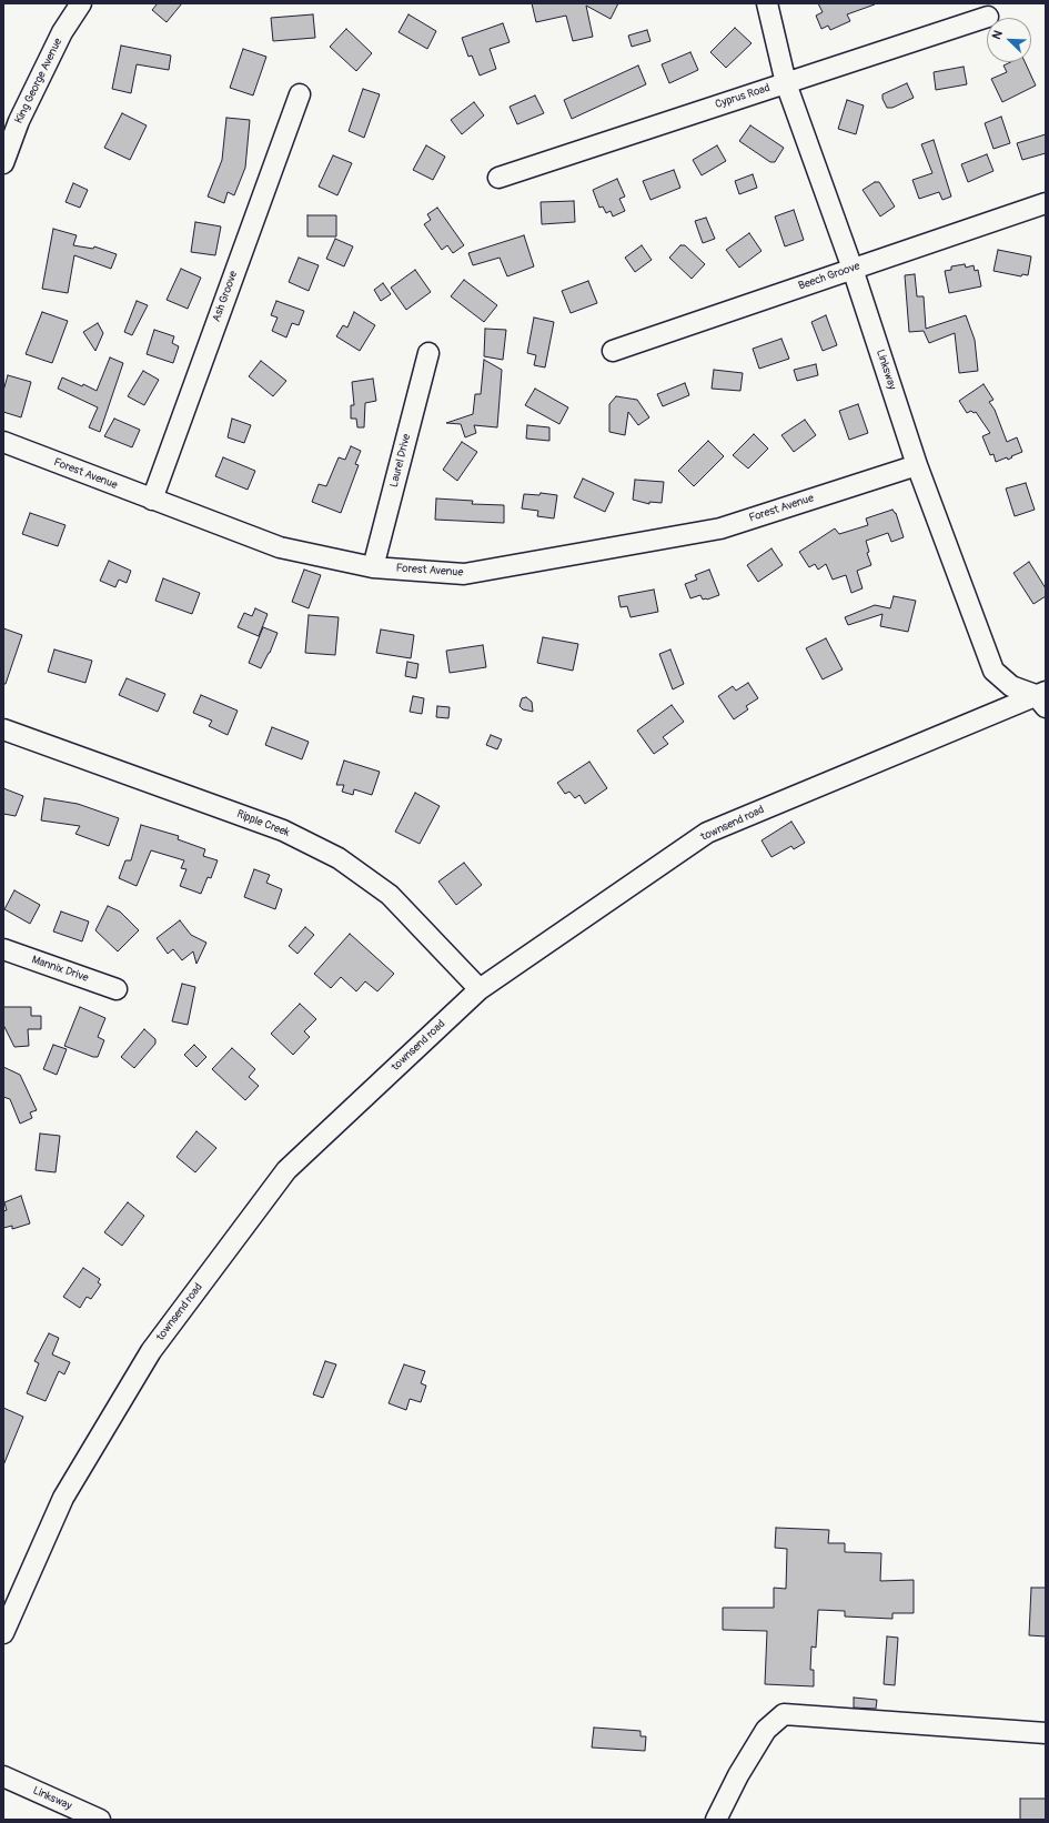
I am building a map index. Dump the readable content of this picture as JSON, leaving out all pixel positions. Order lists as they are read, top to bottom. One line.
{"streets":{"street":["King George Avenue","Cyprus Road","Beech Groove","Ash Groove","Linksway","Laurel Drive","Forest Avenue","Ripple Creek","townsend road","Mannix Drive"]},"crossings":[["Cyprus Road","Linksway"],["Beech Groove","Linksway"],["Ash Groove","Forest Avenue"],["Linksway","Forest Avenue"],["Linksway","townsend road"],["Laurel Drive","Forest Avenue"],["Ripple Creek","townsend road"]],"north":"top left"}
